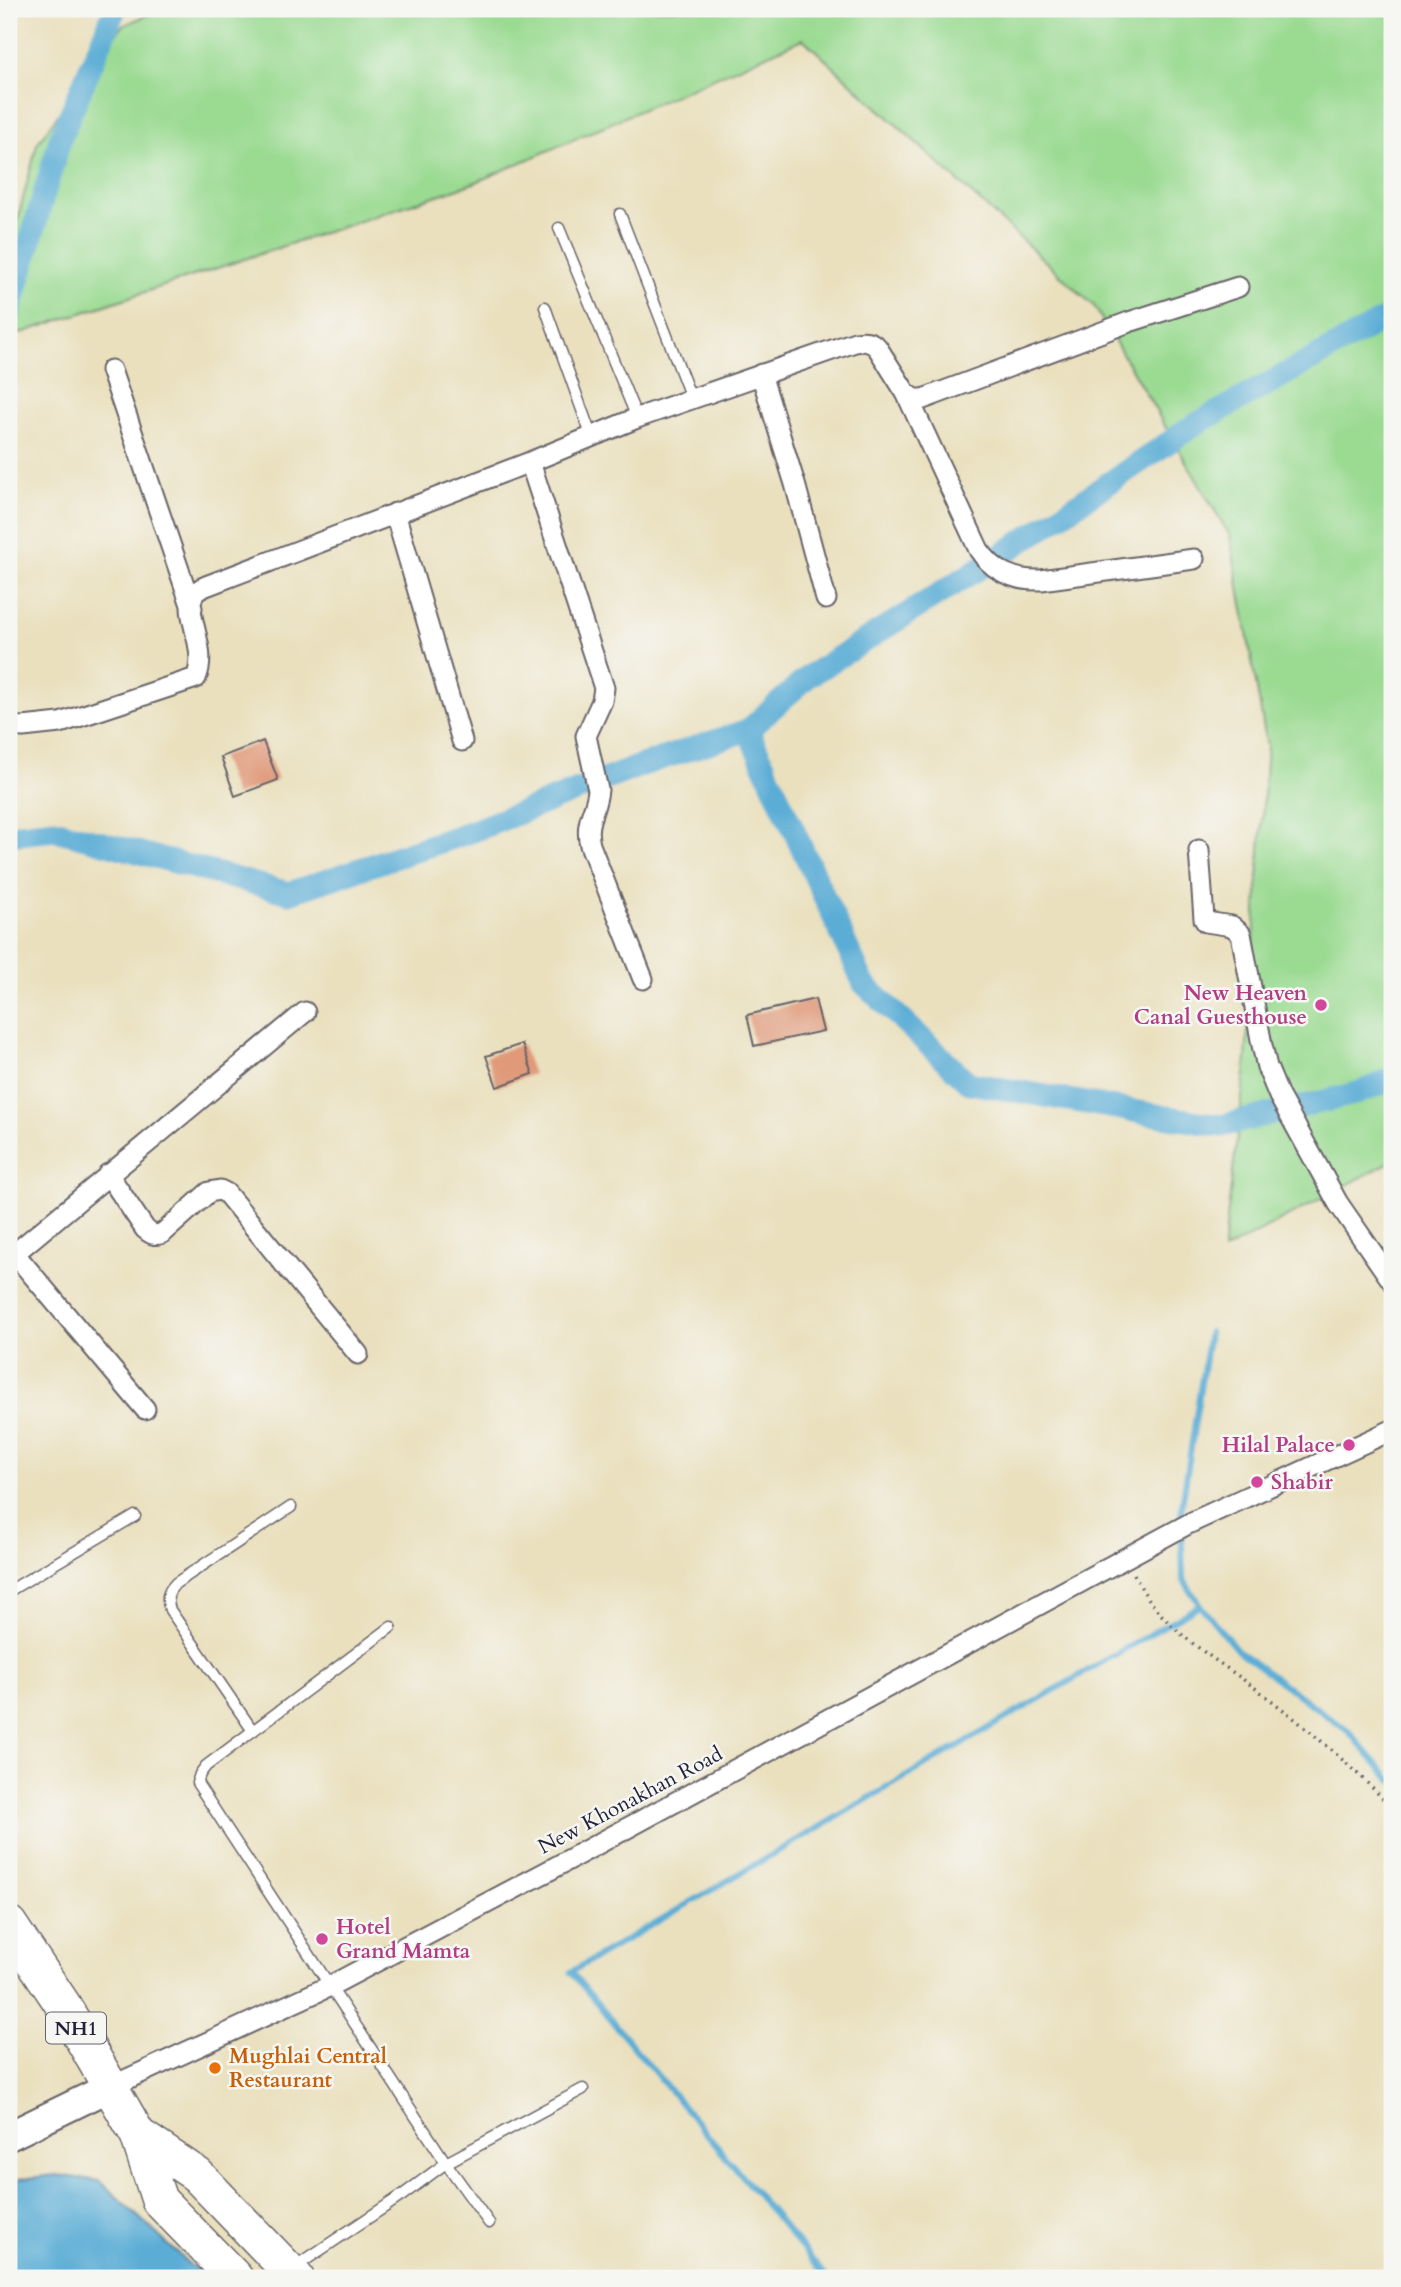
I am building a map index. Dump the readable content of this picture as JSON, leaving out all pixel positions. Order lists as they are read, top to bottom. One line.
{"streets":{"highway":["NH1"],"street":["New Khonakhan Road"]},"crossings":[["New Khonakhan Road","NH1"]],"places":["New Heaven Canal Guesthouse","Hilal Palace","Shabir","Hotel Grand Mamta","Mughlai Central Restaurant"]}
